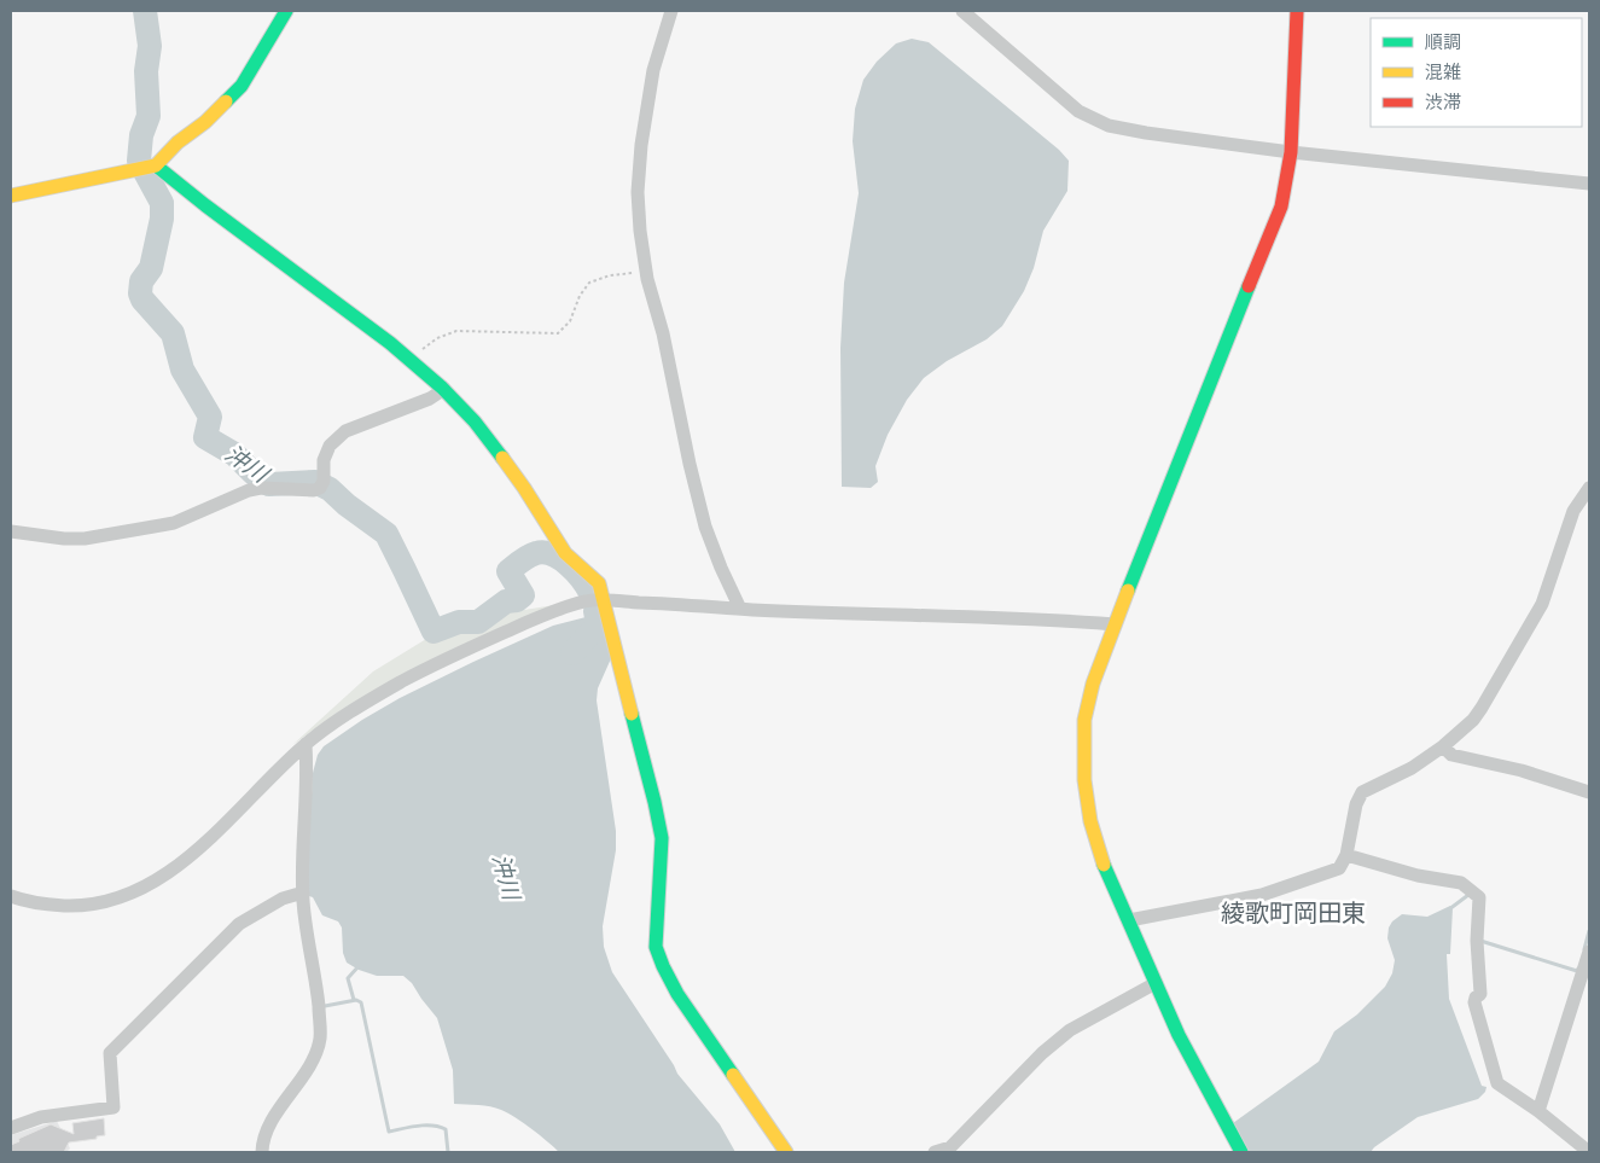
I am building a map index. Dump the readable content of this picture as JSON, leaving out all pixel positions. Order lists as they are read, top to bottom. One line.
{"districts":["綾歌町岡田東"],"water":["沖川"],"legend":["順調","混雑","渋滞"]}
